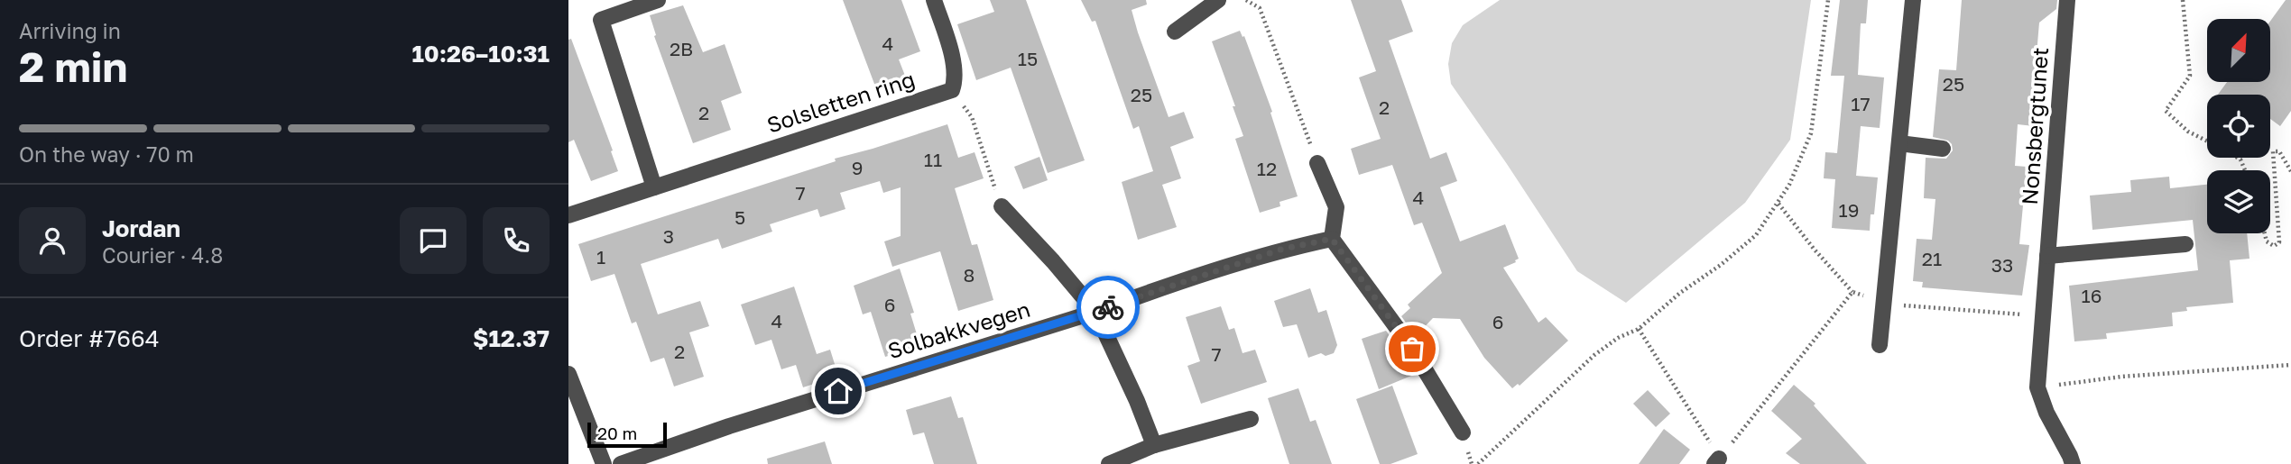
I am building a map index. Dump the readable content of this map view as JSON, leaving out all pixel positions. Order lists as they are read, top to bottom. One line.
{"streets":{"street":["Solsletten ring","Nonsbergtunet","Solbakkvegen"]},"house_numbers":["4","2B","15","25","25","17","2","2","11","9","12","7","4","19","5","3","1","21","33","8","16","6","4","6","2","7"],"scale_bar":"20 m","north":"top right","page":{"heading":["2 min","Arriving in","10:26–10:31"],"panel":["Jordan","Courier · 4.8","Order #7664","$12.37"],"bar":"On the way · 70 m","scale":"20 m"}}
